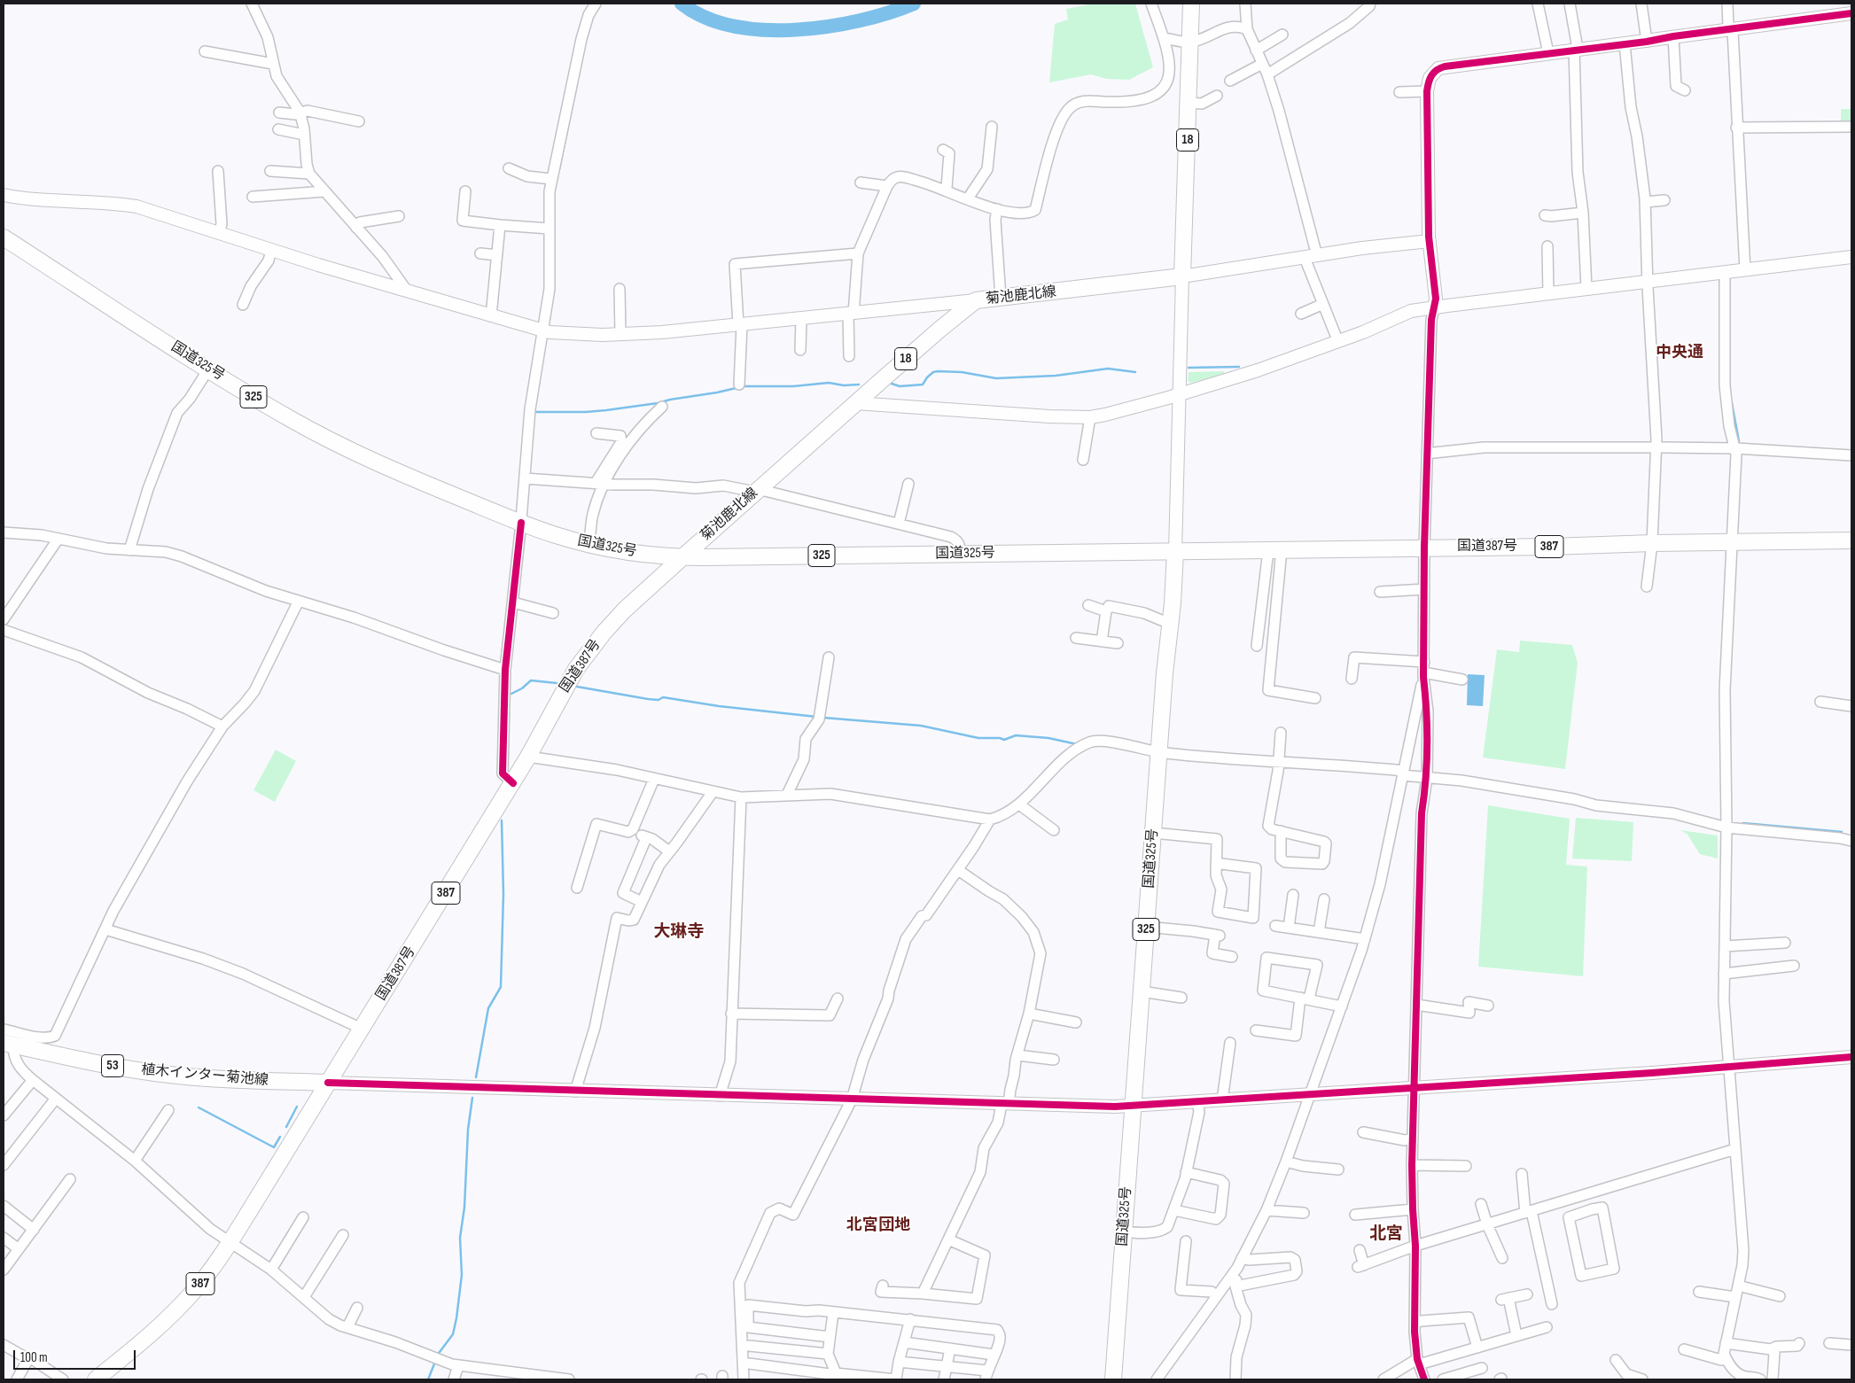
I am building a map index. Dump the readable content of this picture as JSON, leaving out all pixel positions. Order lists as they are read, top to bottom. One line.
{"streets":{"main road":["18","菊池鹿北線","国道325号","325","国道387号","387","53","植木インター菊池線"]},"crossings":[["18","菊池鹿北線"],["菊池鹿北線","国道325号"],["菊池鹿北線","国道387号"],["国道325号","国道387号"],["国道387号","植木インター菊池線"]],"districts":["中央通","大琳寺","北宮団地","北宮"],"scale_bar":"100 m"}
